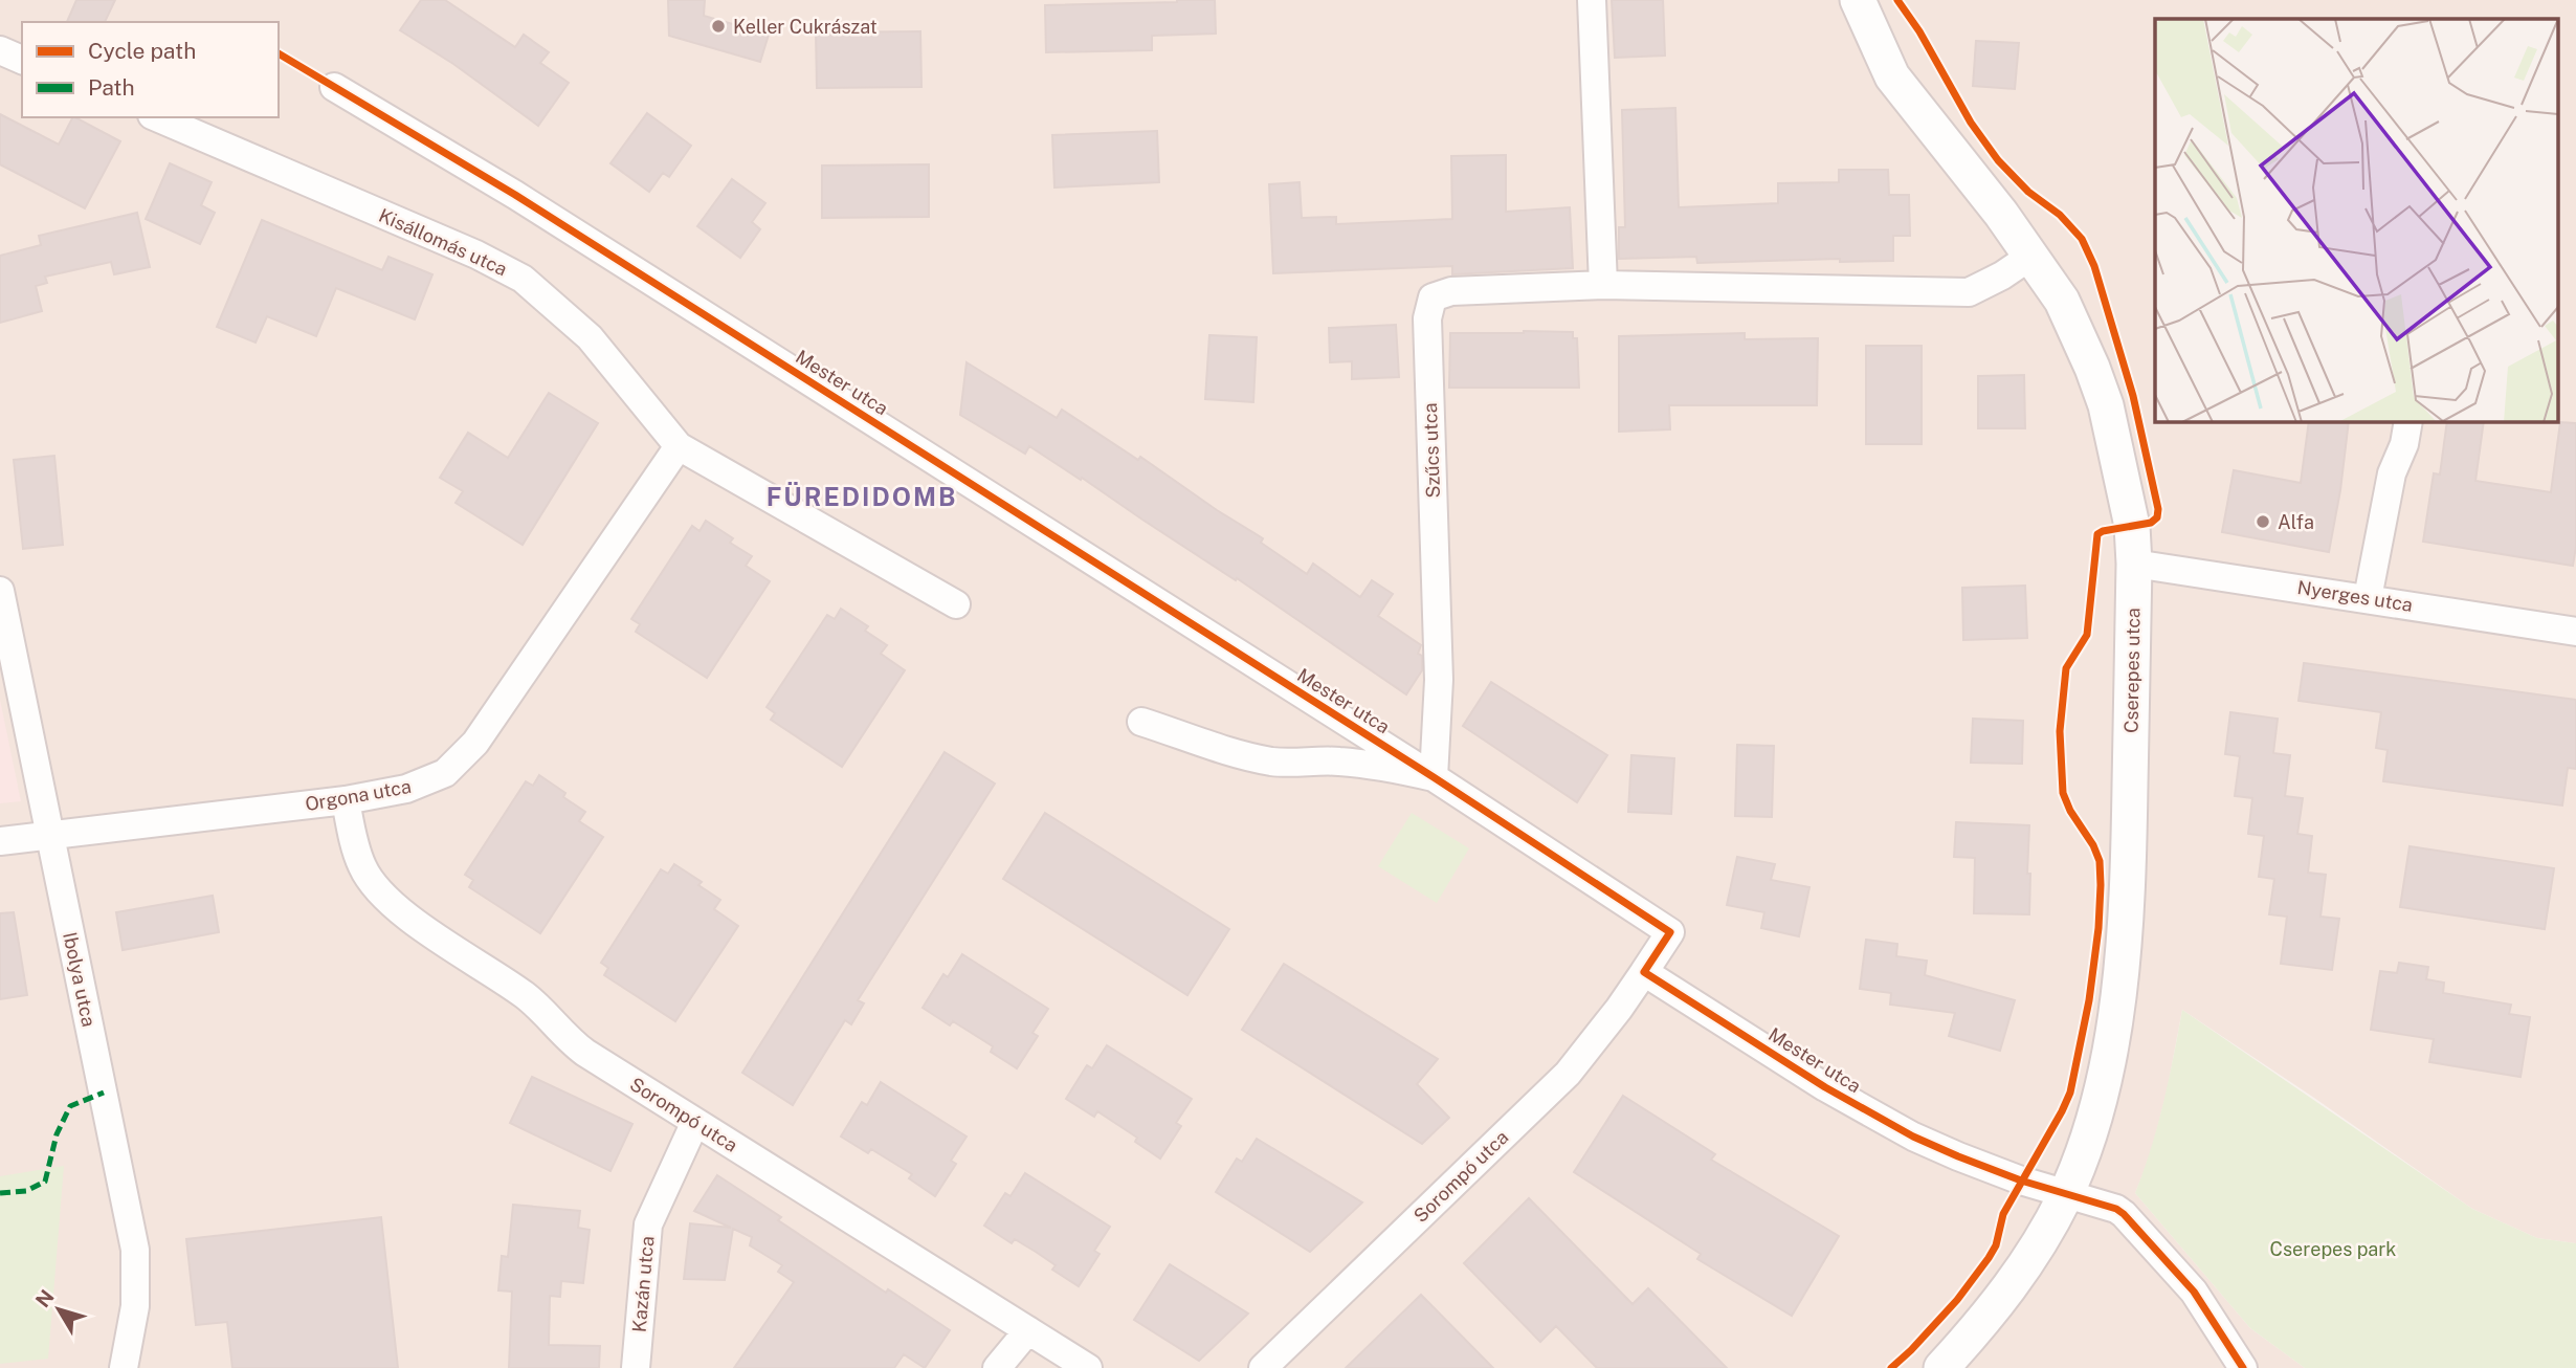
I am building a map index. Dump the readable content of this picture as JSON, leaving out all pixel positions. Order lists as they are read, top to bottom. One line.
{"streets":{"street":["Kisállomás utca","Mester utca","Szűcs utca","Nyerges utca","Cserepes utca","Orgona utca","Ibolya utca","Sorompó utca","Kazán utca"]},"crossings":[["Kisállomás utca","Orgona utca"],["Mester utca","Szűcs utca"],["Mester utca","Cserepes utca"],["Mester utca","Sorompó utca"],["Szűcs utca","Cserepes utca"],["Nyerges utca","Cserepes utca"],["Orgona utca","Ibolya utca"],["Orgona utca","Sorompó utca"],["Sorompó utca","Kazán utca"]],"districts":["FÜREDIDOMB"],"parks":["Cserepes park"],"places":["Keller Cukrászat","Alfa"],"legend":["Cycle path","Path"],"north":"top left"}
